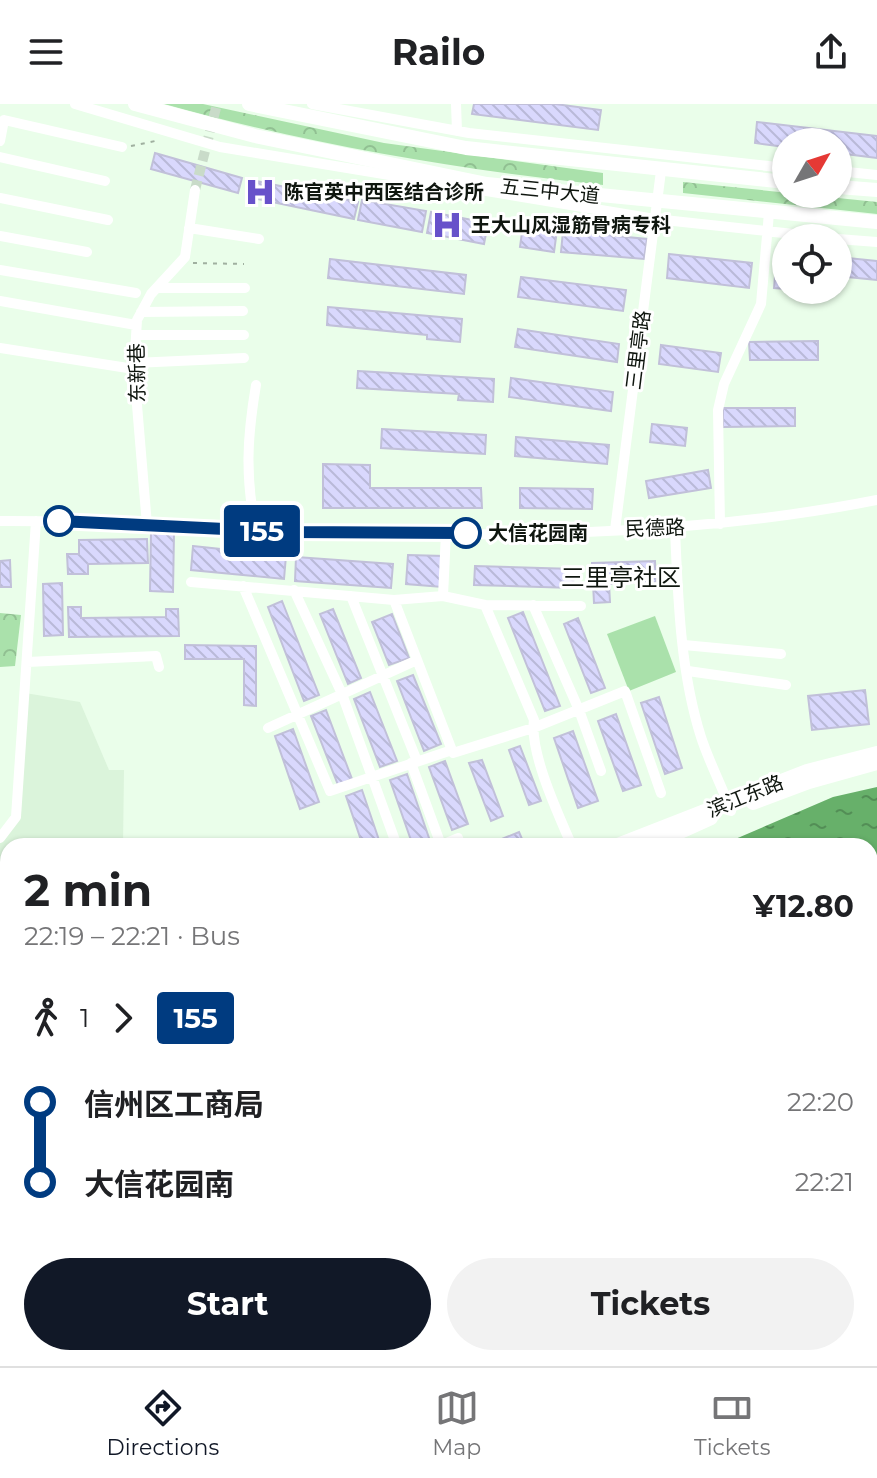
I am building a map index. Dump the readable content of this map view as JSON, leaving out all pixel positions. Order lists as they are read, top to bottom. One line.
{"streets":{"main road":["五三中大道","滨江东路"],"street":["三里亭路","东新巷","民德路"]},"crossings":[["五三中大道","三里亭路"],["三里亭路","民德路"],["东新巷","民德路"]],"districts":["三里亭社区"],"places":{"hospital":["陈官英中西医结合诊所","王大山风湿筋骨病专科"],"other":["大信花园南"]},"lines":["bus line 155"],"north":"top right","page":{"header":"Railo","on_map":"155","heading":["2 min","22:19 – 22:21 · Bus","¥12.80"],"legs":["1","155"],"list":[{"name":"信州区工商局","value":"22:20"},{"name":"大信花园南","value":"22:21"}],"buttons":["Start","Tickets"],"tabs":["Directions","Map","Tickets"]}}
